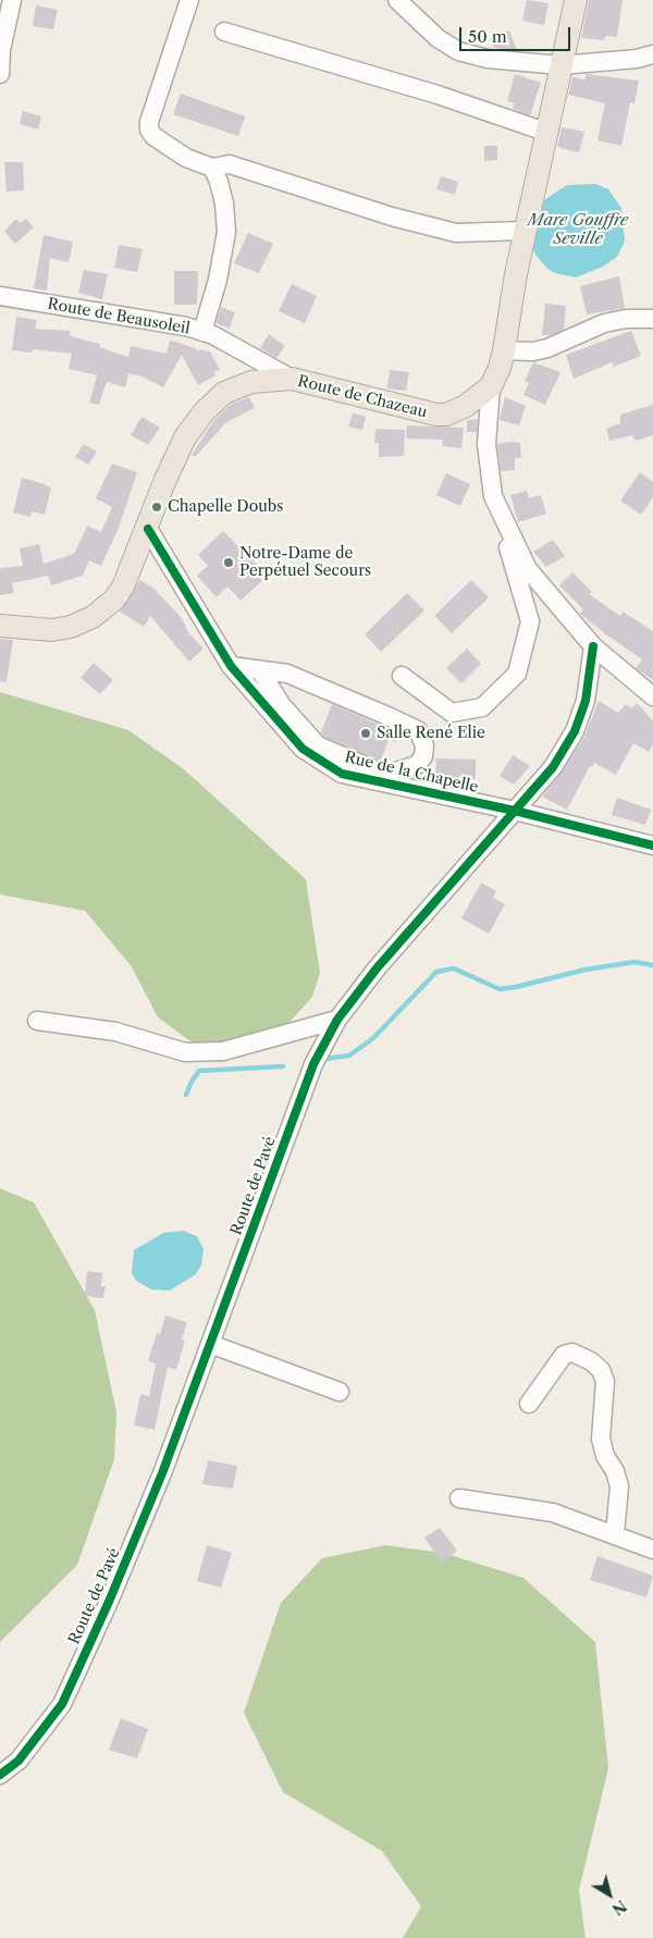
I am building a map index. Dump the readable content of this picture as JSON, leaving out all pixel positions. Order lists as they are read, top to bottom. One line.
{"streets":{"main road":["Route de Chazeau"],"street":["Route de Beausoleil","Rue de la Chapelle","Route de Pavé"]},"crossings":[["Route de Beausoleil","Route de Chazeau"],["Route de Chazeau","Rue de la Chapelle"],["Rue de la Chapelle","Route de Pavé"]],"water":["Mare Gouffre Seville"],"places":["Chapelle Doubs","Notre-Dame de Perpétuel Secours","Salle René Elie"],"scale_bar":"50 m","north":"bottom right"}
